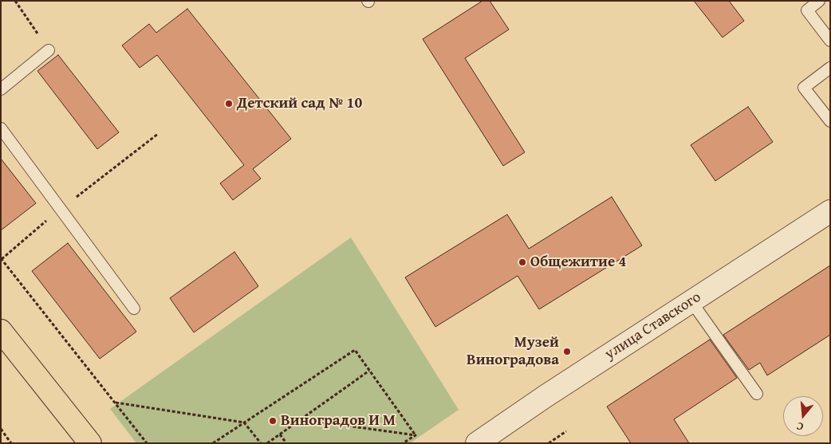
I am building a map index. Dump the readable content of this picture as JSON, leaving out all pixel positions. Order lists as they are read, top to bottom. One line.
{"streets":{"street":["улица Ставского"]},"places":["Детский сад № 10","Общежитие 4","Музей Виноградова","Виноградов И М"],"north":"bottom"}
